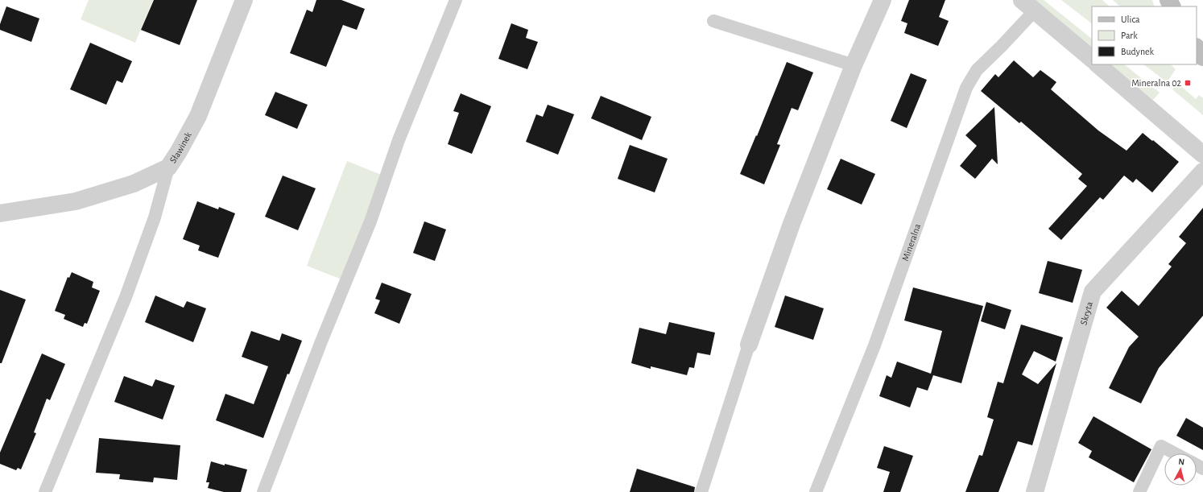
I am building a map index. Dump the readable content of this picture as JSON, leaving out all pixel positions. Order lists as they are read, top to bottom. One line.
{"streets":{"street":["Sławinek","Skryta"],"lane":["Mineralna"]},"places":{"transit":["Mineralna 02"]},"legend":["Ulica","Park","Budynek"],"north":"top"}
